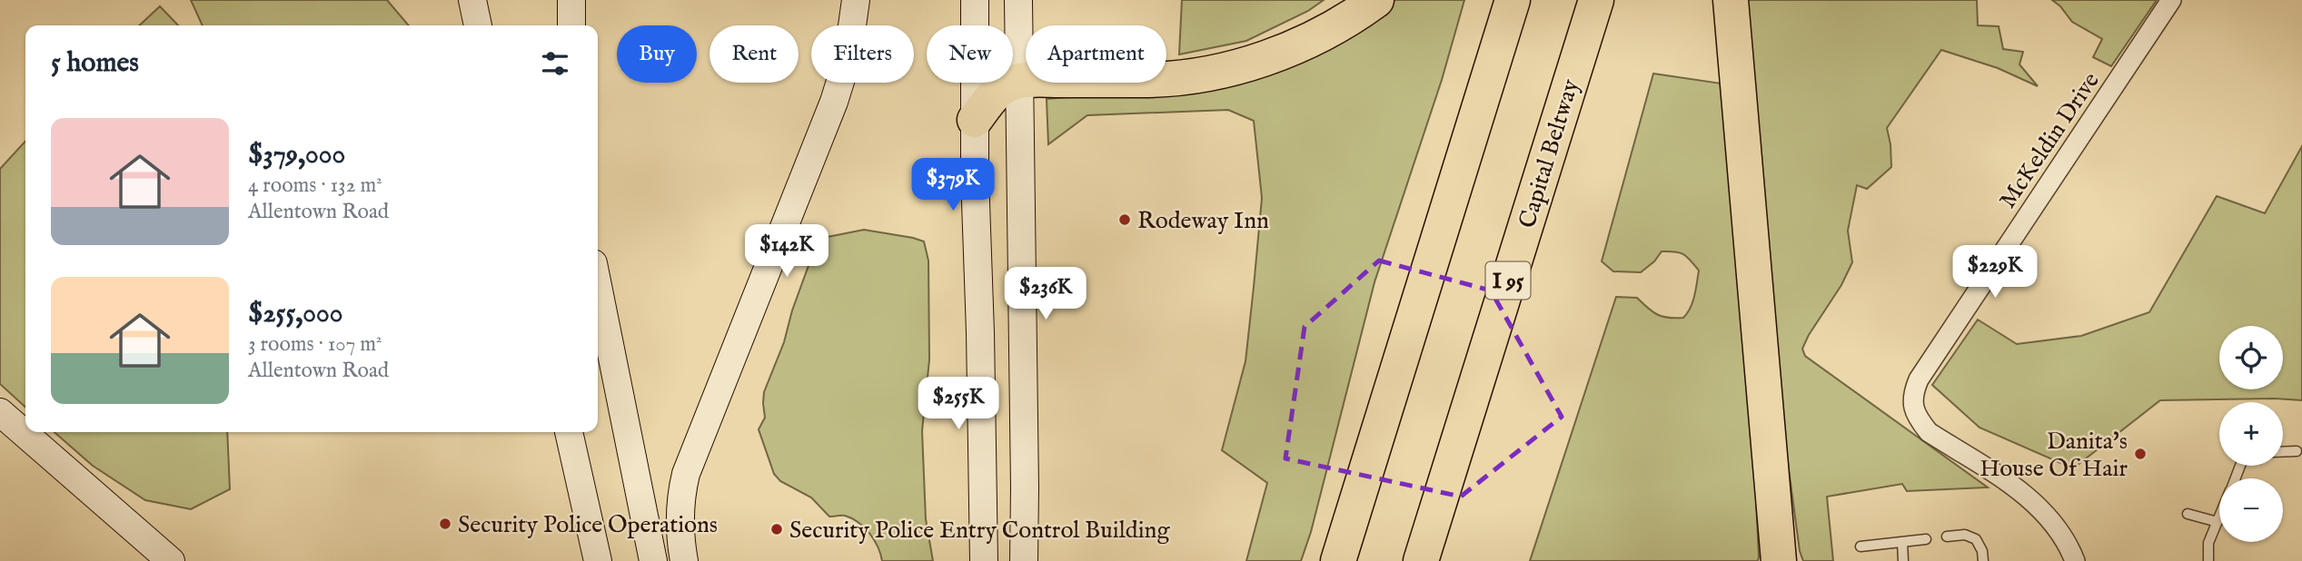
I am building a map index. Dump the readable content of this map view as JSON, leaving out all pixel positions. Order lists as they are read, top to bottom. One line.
{"streets":{"highway":["Capital Beltway","I 95"],"street":["McKeldin Drive"]},"places":["Rodeway Inn","Danita's House Of Hair","Security Police Operations","Security Police Entry Control Building"],"page":{"chip":["Buy","Rent","Filters","New","Apartment"],"heading":"5 homes","list":[{"name":"$379,000","note":"4 rooms · 132 m² · Allentown Road"},{"name":"$255,000","note":"3 rooms · 107 m² · Allentown Road"}],"price":["$379K","$142K","$229K","$236K","$255K"],"map_buttons":["+","−"]}}
